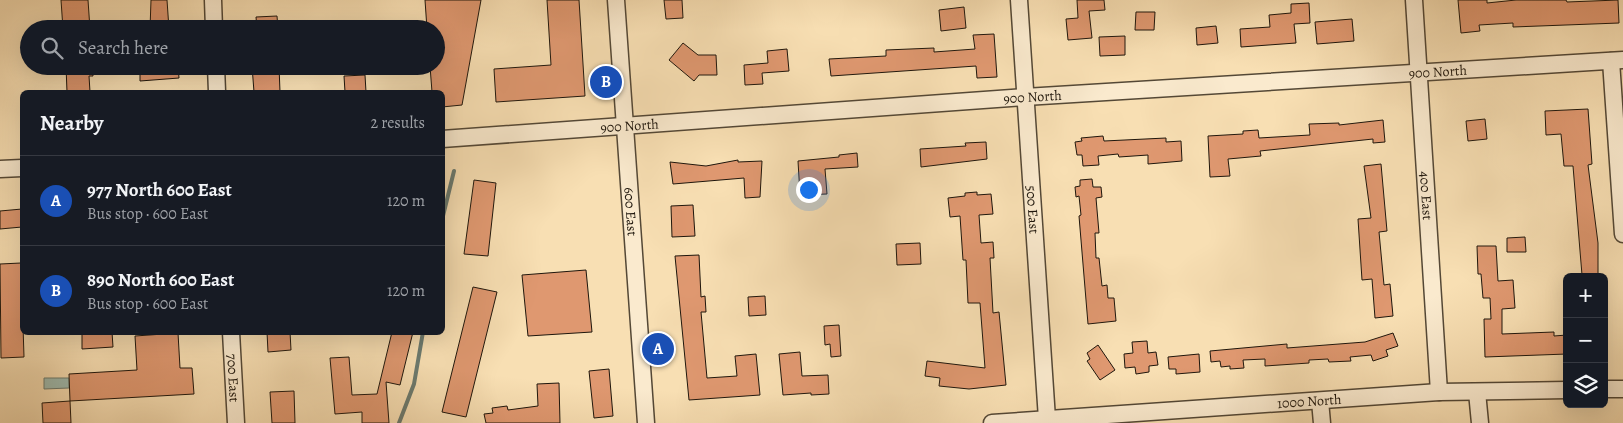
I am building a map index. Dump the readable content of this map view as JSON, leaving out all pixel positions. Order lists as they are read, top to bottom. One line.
{"streets":{"street":["900 North","400 East","500 East","600 East","700 East","1000 North"]},"crossings":[["900 North","400 East"],["900 North","500 East"],["900 North","600 East"],["400 East","1000 North"],["500 East","1000 North"]],"page":{"search":"Search here","pins":["B","A"],"heading":["Nearby","2 results"],"list":[{"mark":"A","name":"977 North 600 East","note":"Bus stop · 600 East","value":"120 m"},{"mark":"B","name":"890 North 600 East","note":"Bus stop · 600 East","value":"120 m"}],"map_buttons":["+","−"]}}
